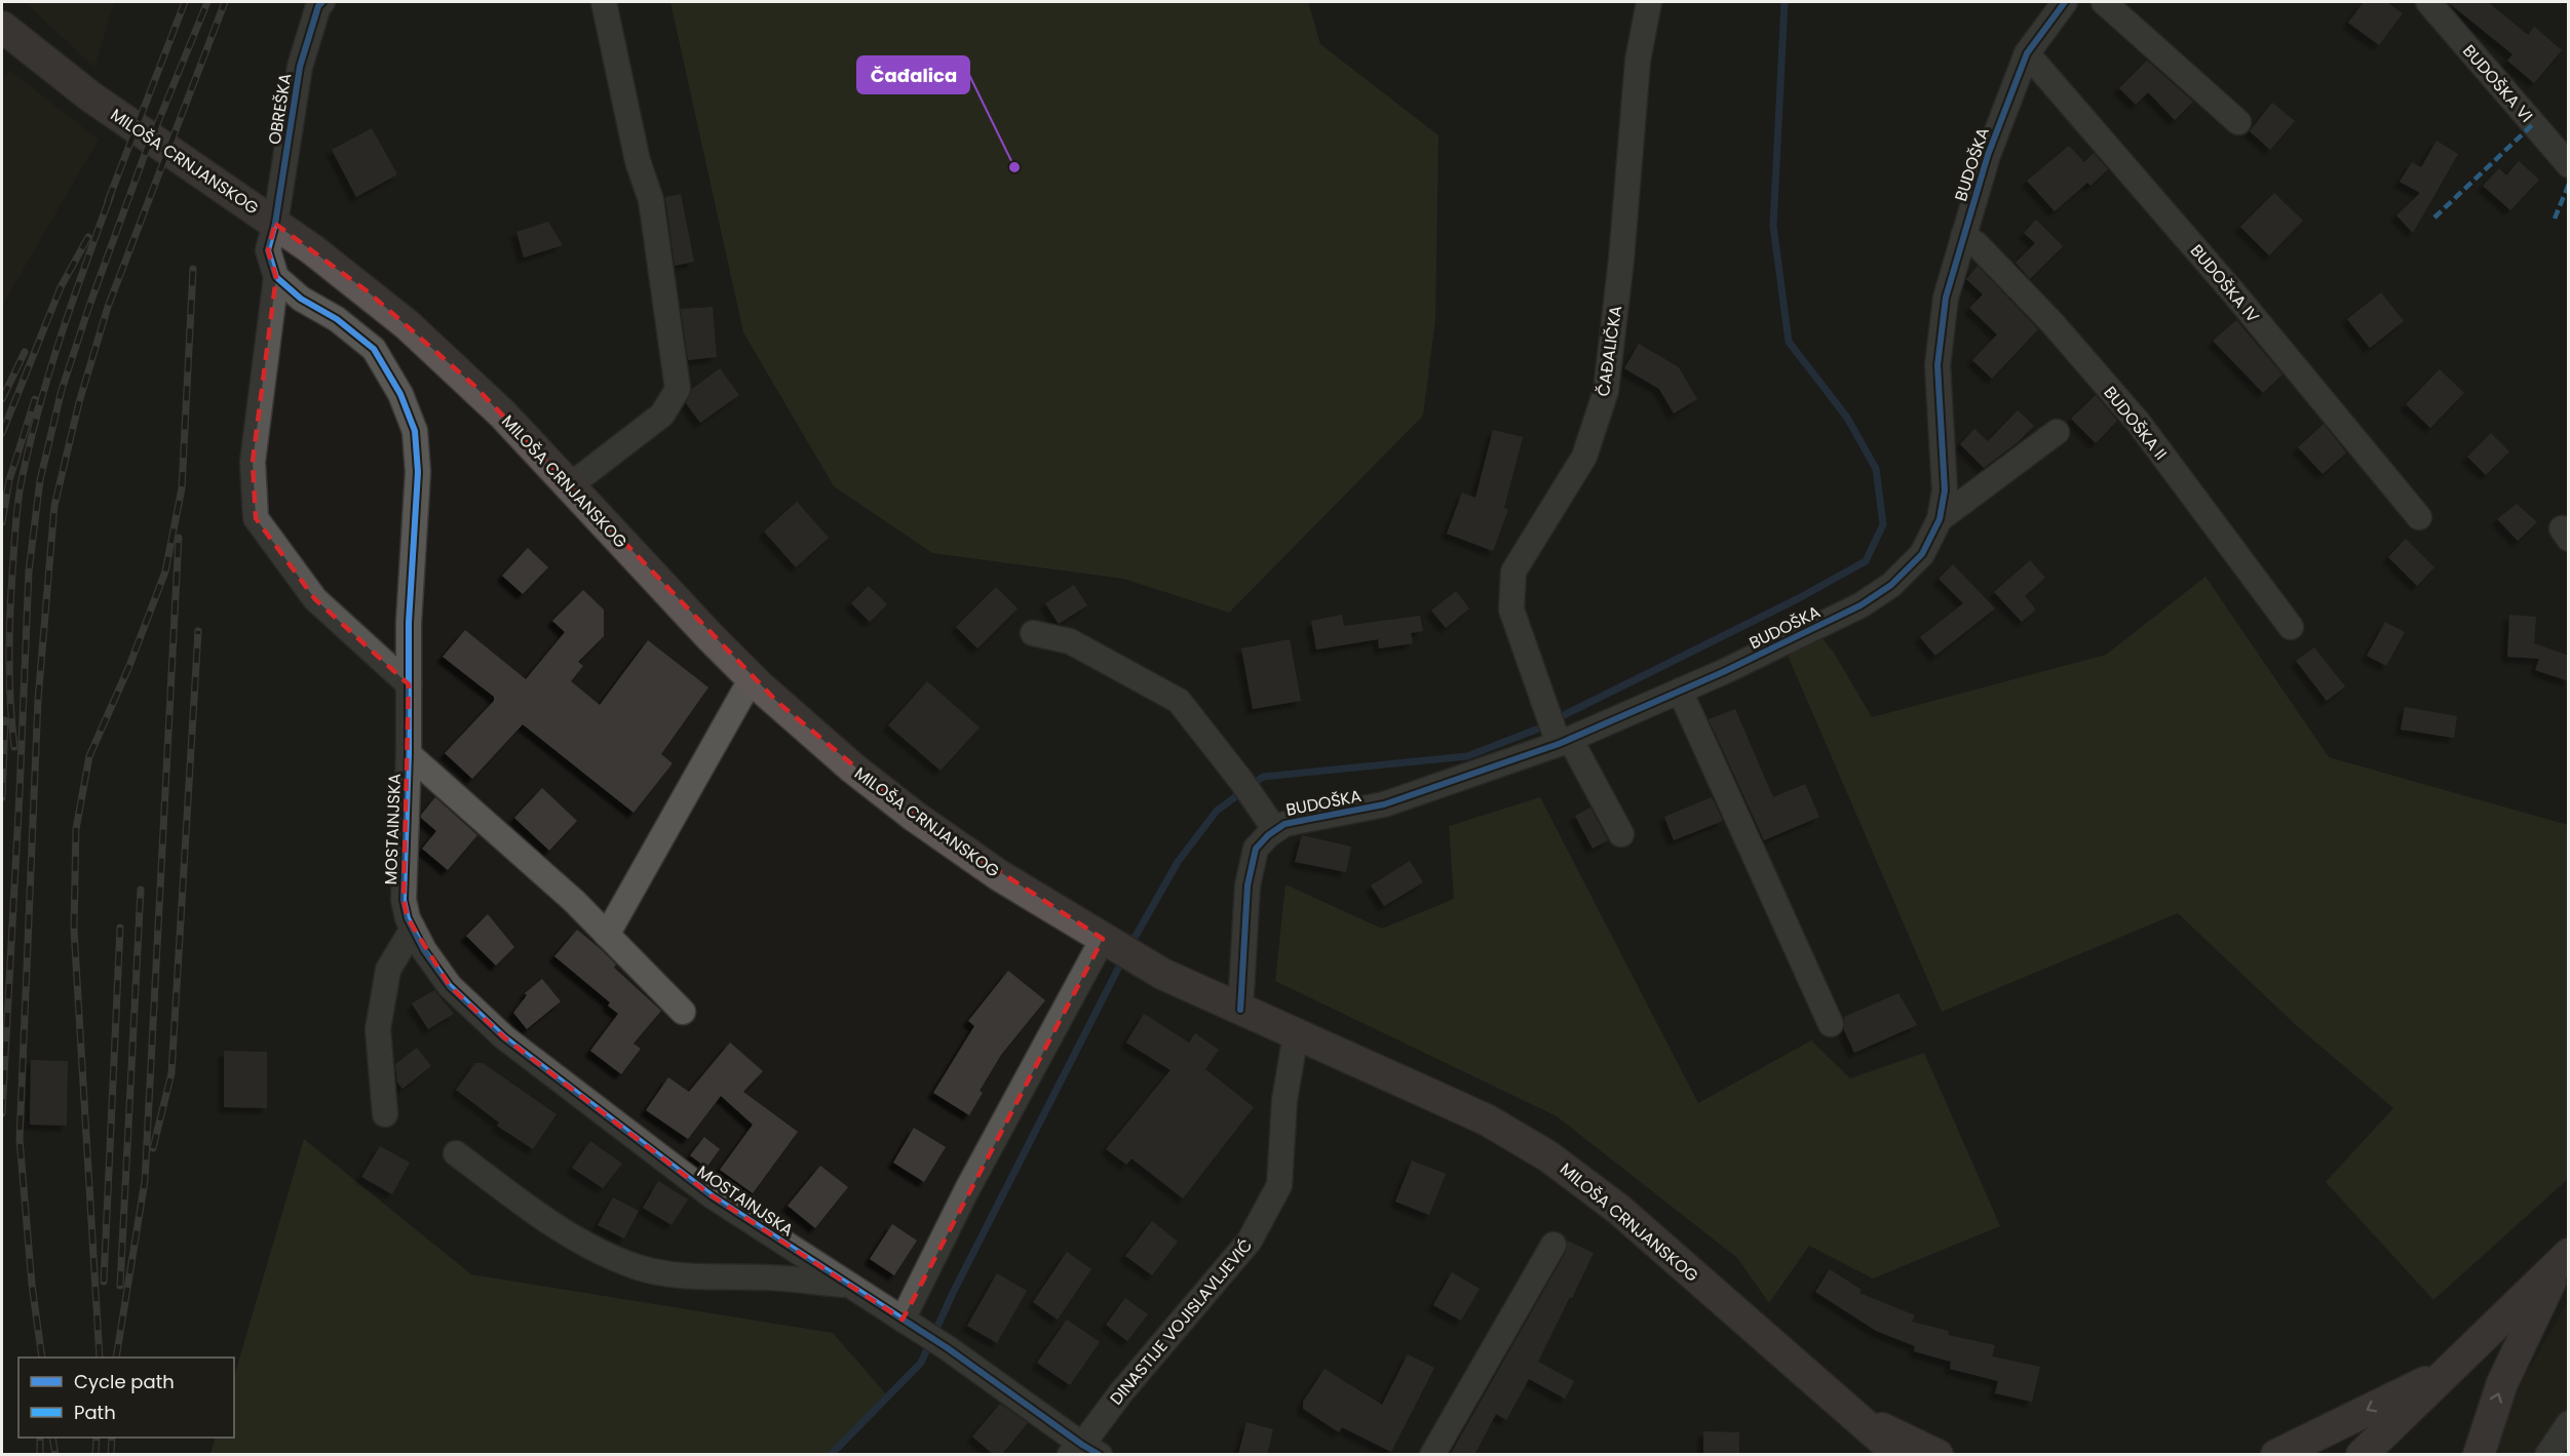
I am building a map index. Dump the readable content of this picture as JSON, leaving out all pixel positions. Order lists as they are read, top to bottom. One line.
{"streets":{"main road":["MILOŠA CRNJANSKOG"],"street":["BUDOŠKA VI","OBREŠKA","BUDOŠKA","BUDOŠKA IV","ČAĐALIČKA","BUDOŠKA II","MOSTAINJSKA","DINASTIJE VOJISLAVLJEVIĆ"]},"crossings":[["OBREŠKA","MILOŠA CRNJANSKOG"],["MILOŠA CRNJANSKOG","BUDOŠKA"],["MILOŠA CRNJANSKOG","DINASTIJE VOJISLAVLJEVIĆ"],["BUDOŠKA","BUDOŠKA IV"],["BUDOŠKA","ČAĐALIČKA"],["BUDOŠKA","BUDOŠKA II"],["MOSTAINJSKA","DINASTIJE VOJISLAVLJEVIĆ"]],"places":["Čađalica"],"legend":["Cycle path","Path"]}
